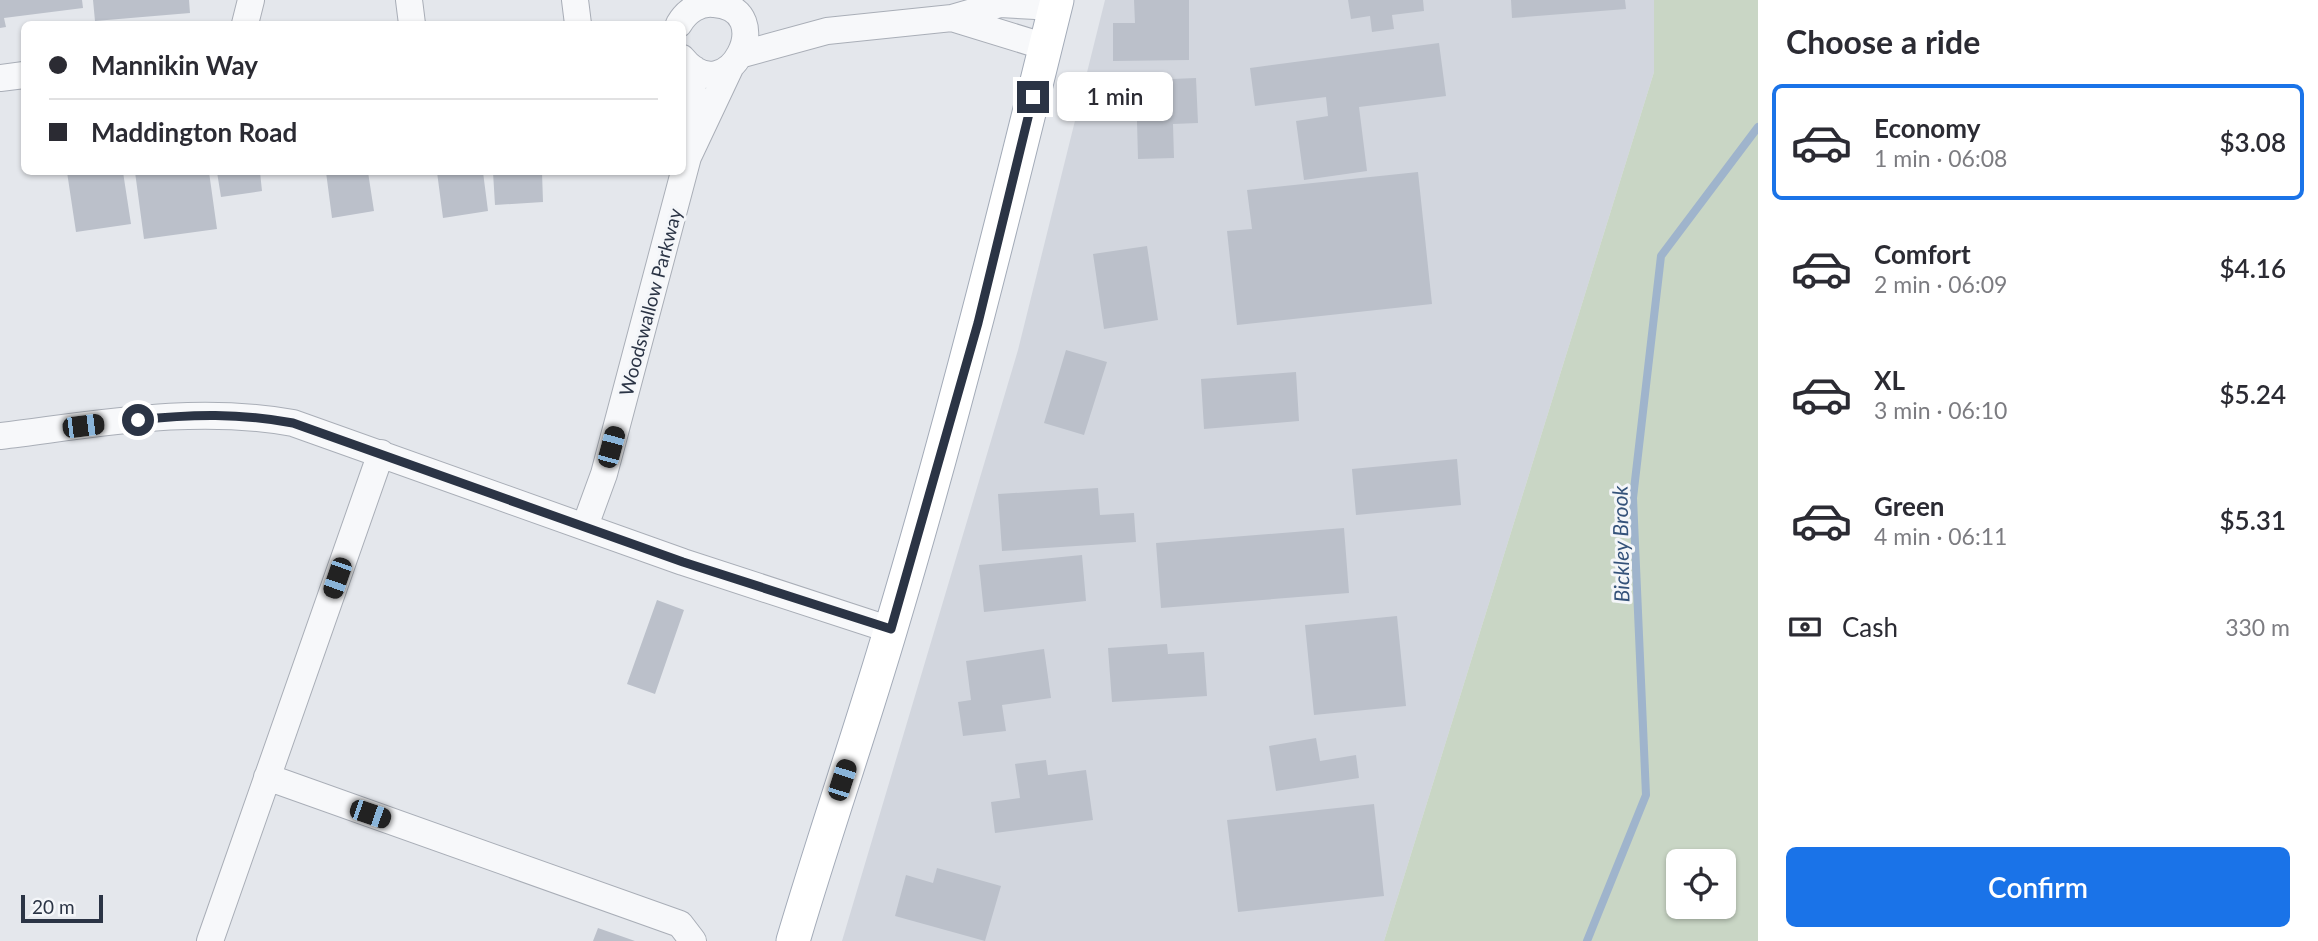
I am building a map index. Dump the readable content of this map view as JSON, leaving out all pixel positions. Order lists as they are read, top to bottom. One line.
{"streets":{"street":["Woodswallow Parkway"]},"water":["Bickley Brook"],"scale_bar":"20 m","page":{"heading":"Choose a ride","banner":["Mannikin Way","Maddington Road"],"bubble":"1 min","list":[{"name":"Economy","note":"1 min · 06:08","value":"$3.08"},{"name":"Comfort","note":"2 min · 06:09","value":"$4.16"},{"name":"XL","note":"3 min · 06:10","value":"$5.24"},{"name":"Green","note":"4 min · 06:11","value":"$5.31"}],"pay":["Cash","330 m"],"buttons":"Confirm","scale":"20 m"}}
